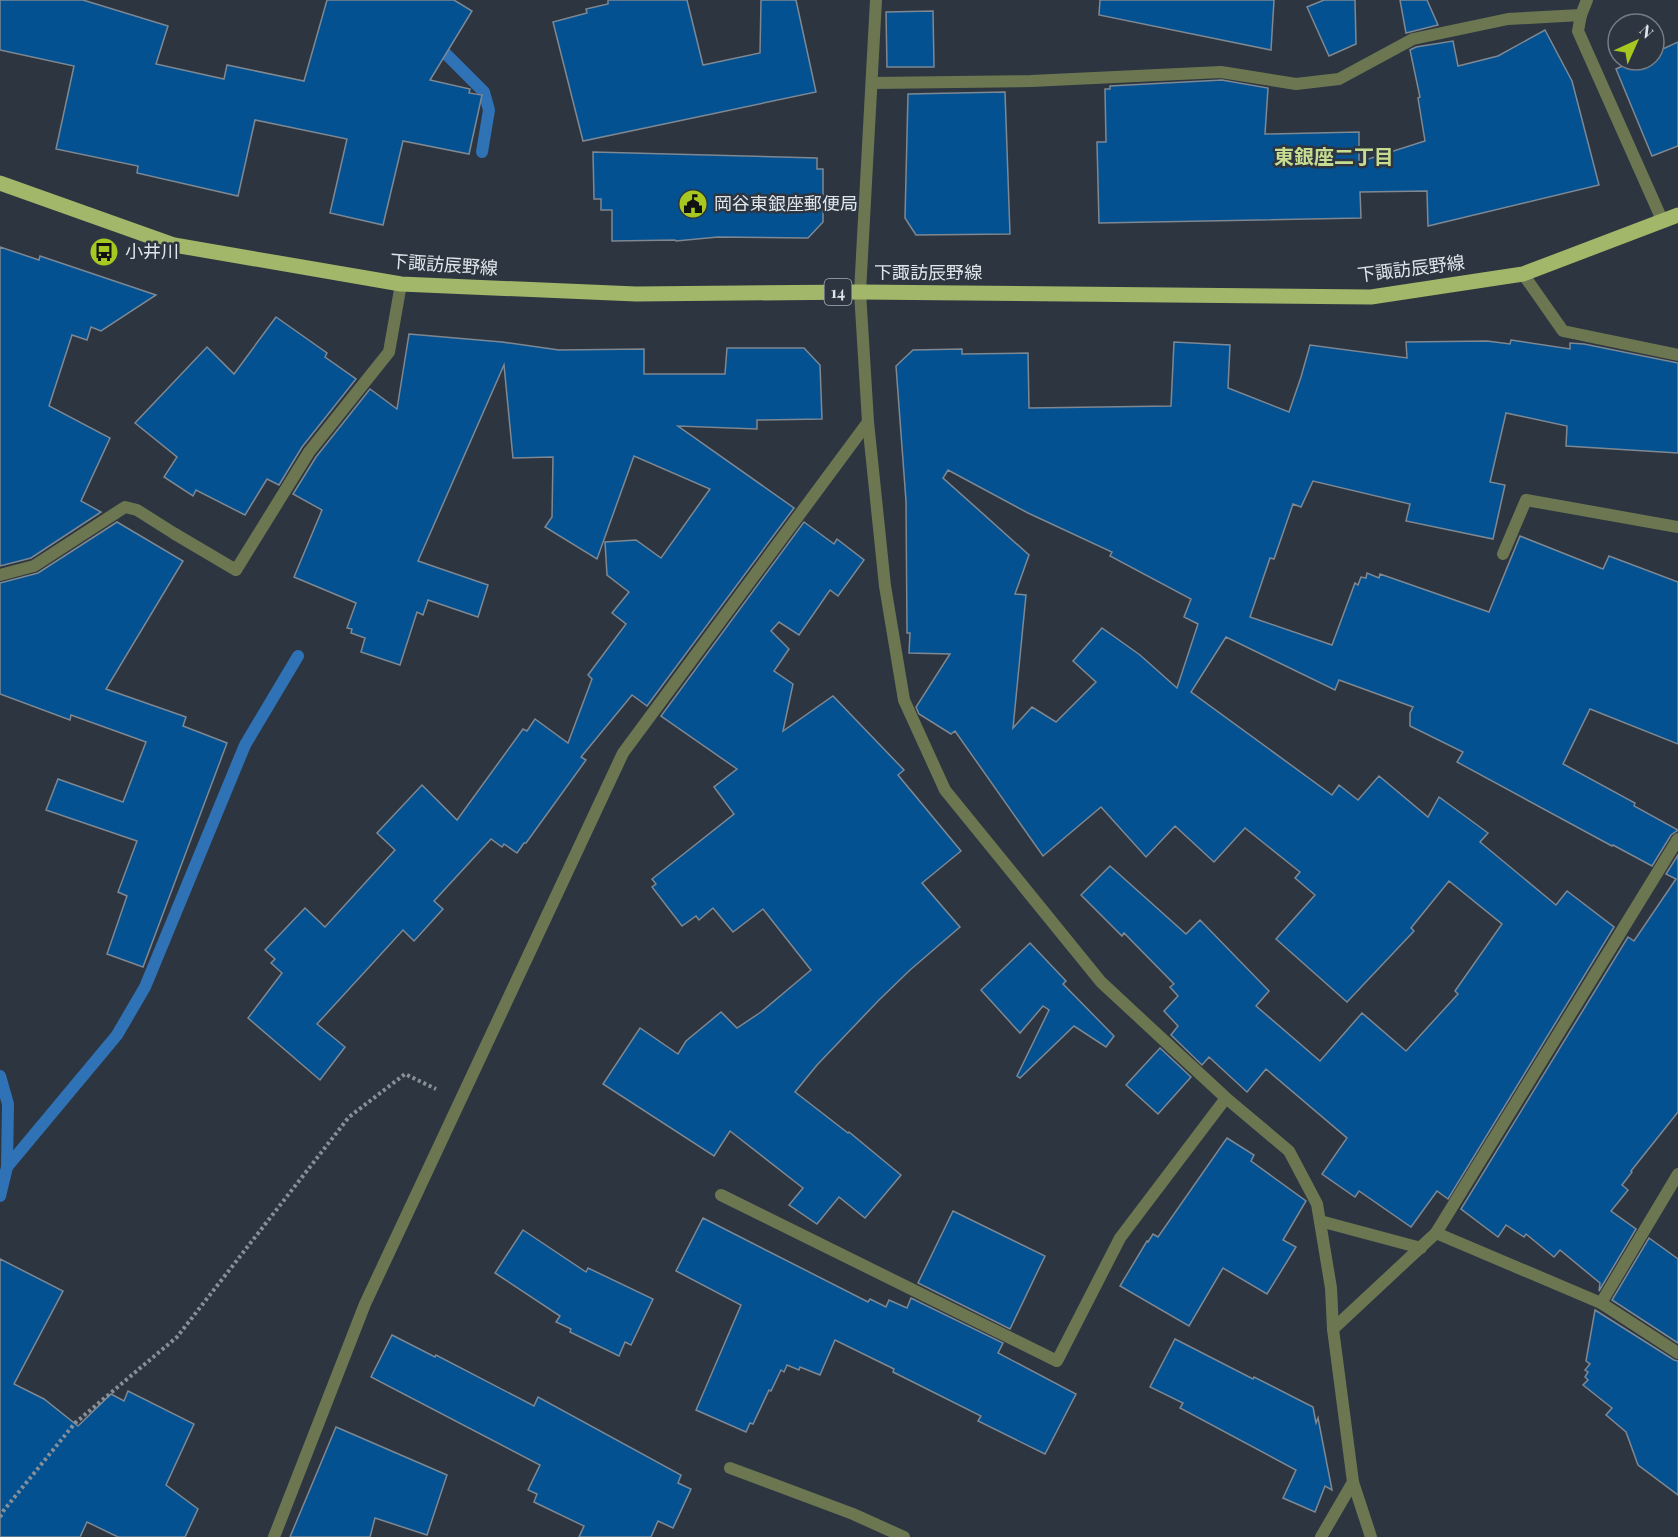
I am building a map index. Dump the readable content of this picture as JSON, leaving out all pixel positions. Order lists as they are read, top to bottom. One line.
{"streets":{"main road":["下諏訪辰野線","14"]},"districts":["東銀座二丁目"],"places":{"public building":["岡谷東銀座郵便局"],"bus stop":["小井川"]},"north":"top right"}
